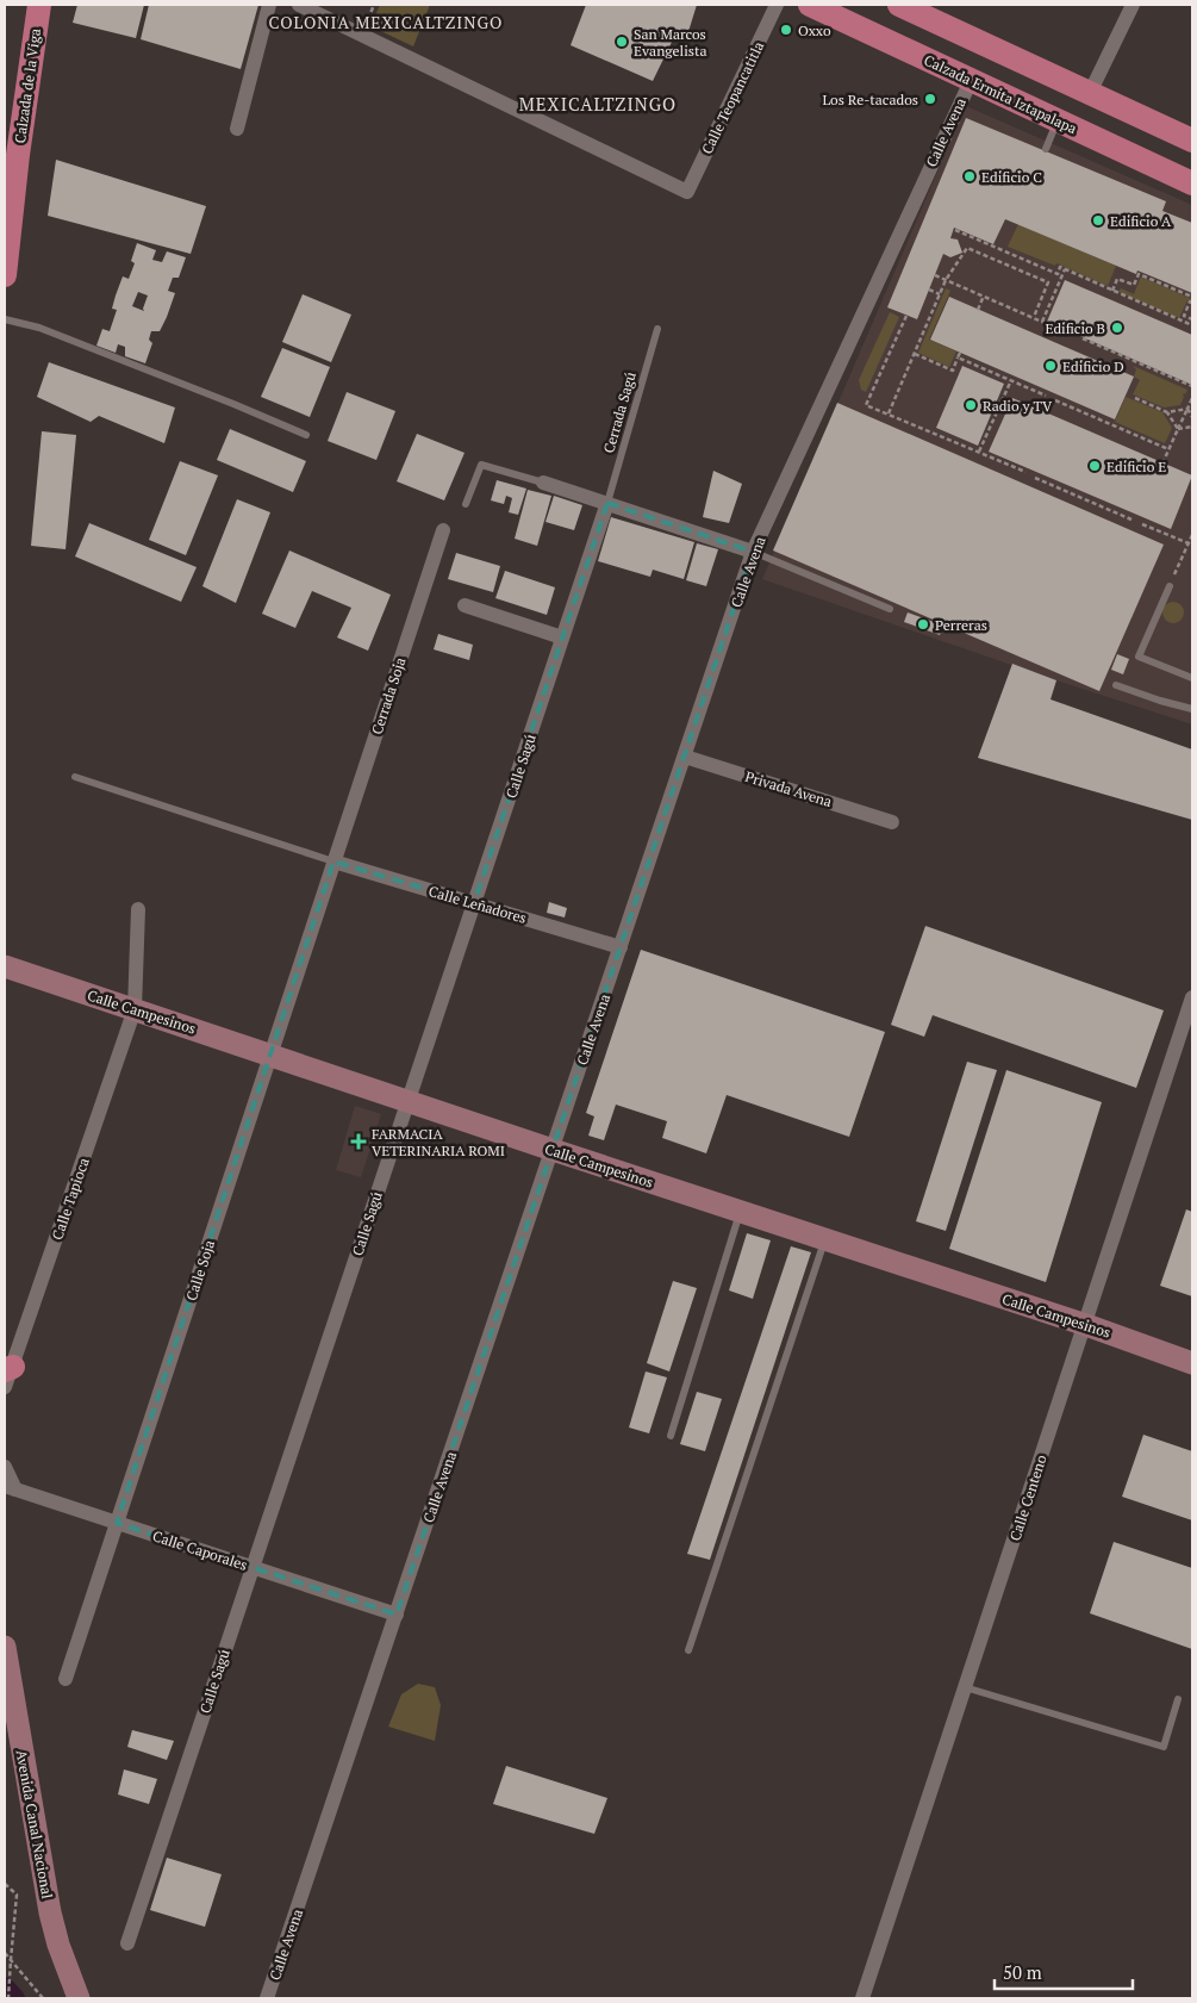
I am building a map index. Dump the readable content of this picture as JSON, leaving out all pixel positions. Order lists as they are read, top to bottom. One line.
{"streets":{"main road":["Calzada de la Viga","Calzada Ermita Iztapalapa"],"street":["Calle Teopancatitla","Calle Avena","Cerrada Soja","Calle Sagú","Privada Avena","Calle Leñadores","Calle Campesinos","Calle Tapioca","Calle Soja","Calle Centeno","Calle Caporales","Avenida Canal Nacional"],"lane":["Cerrada Sagú"]},"crossings":[["Calzada Ermita Iztapalapa","Calle Avena"],["Calle Avena","Privada Avena"],["Calle Avena","Calle Leñadores"],["Calle Avena","Calle Campesinos"],["Calle Avena","Calle Caporales"],["Cerrada Sagú","Calle Sagú"],["Cerrada Soja","Calle Leñadores"],["Cerrada Soja","Calle Soja"],["Calle Sagú","Calle Leñadores"],["Calle Sagú","Calle Campesinos"],["Calle Sagú","Calle Caporales"],["Calle Leñadores","Calle Soja"],["Calle Campesinos","Calle Tapioca"],["Calle Campesinos","Calle Soja"],["Calle Campesinos","Calle Centeno"],["Calle Soja","Calle Caporales"]],"districts":["COLONIA MEXICALTZINGO","MEXICALTZINGO"],"places":{"other":["Oxxo","San Marcos Evangelista","Los Re-tacados","Edificio C","Edificio A","Edificio B","Edificio D","Radio y TV","Edificio E","Perreras"],"health":["FARMACIA VETERINARIA ROMI"]},"scale_bar":"50 m"}
